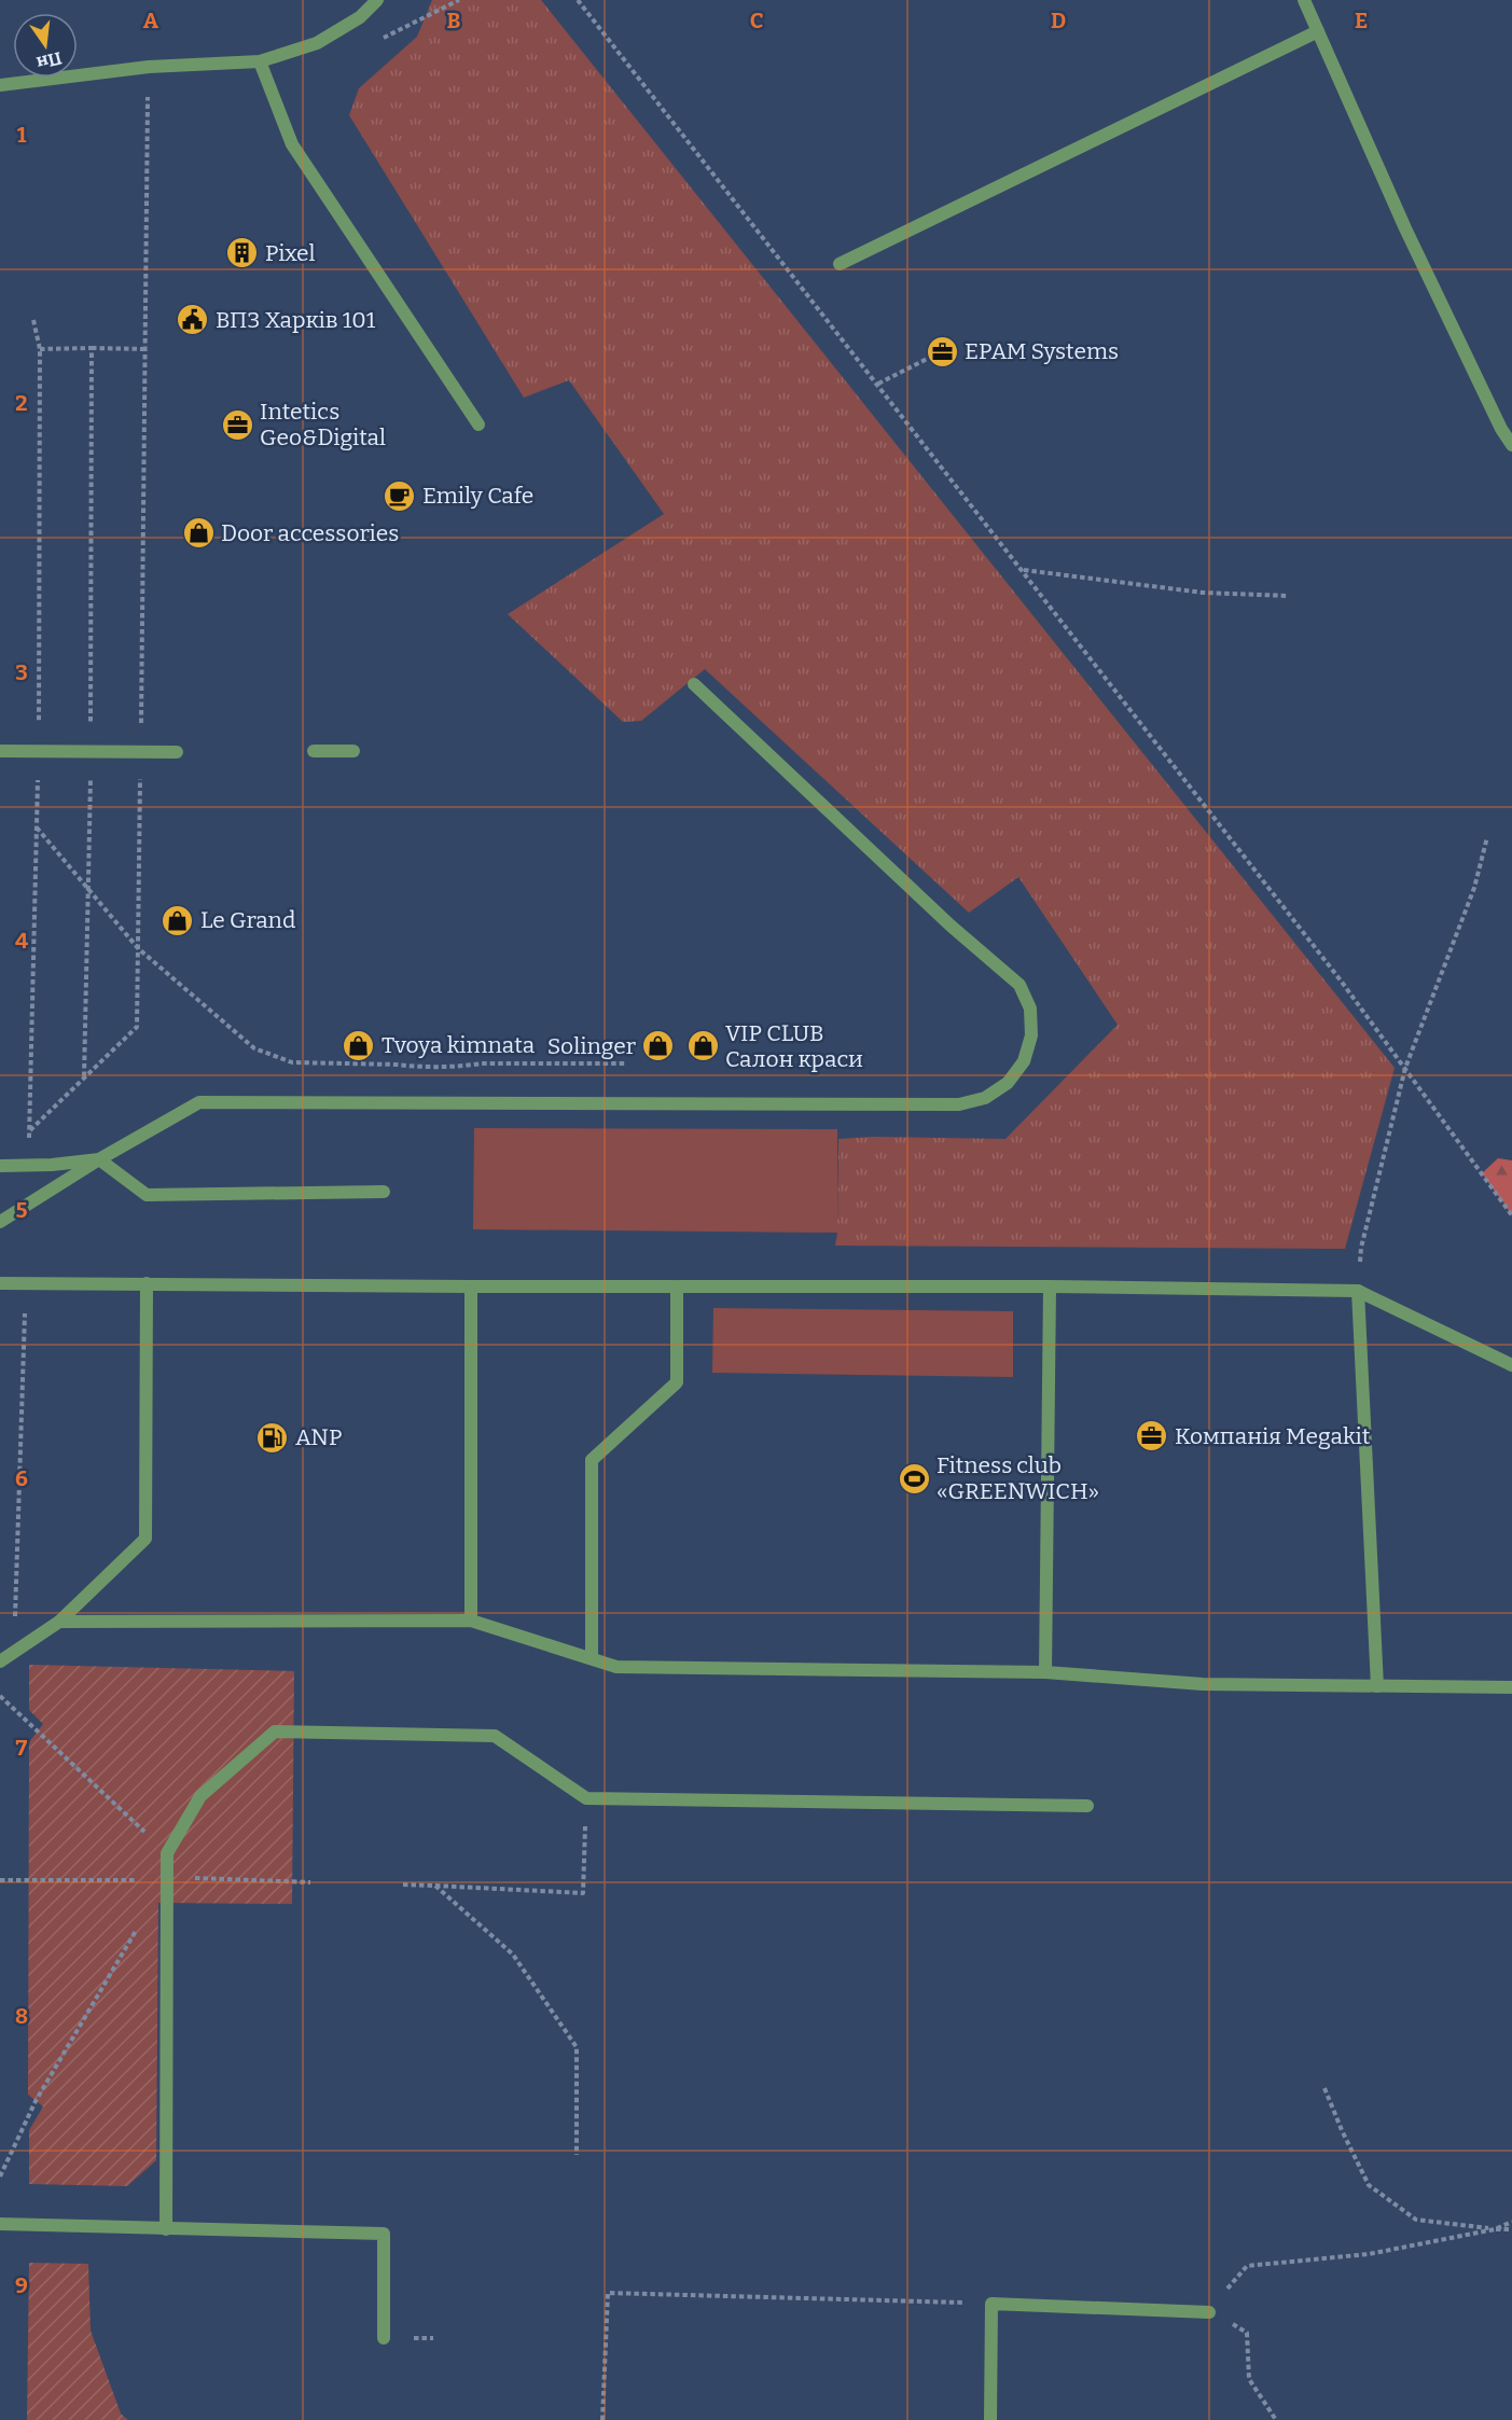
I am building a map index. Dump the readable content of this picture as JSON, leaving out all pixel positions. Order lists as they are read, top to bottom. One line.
{"places":{"building":["Pixel"],"public building":["ВПЗ Харків 101"],"office":["EPAM Systems","Intetics Geo&Digital","Компанія Megakit"],"cafe":["Emily Cafe"],"shop":["Door accessories","Le Grand","Tvoya kimnata","Solinger","VIP CLUB Салон краси"],"fuel station":["ANP"],"sports":["Fitness club «GREENWICH»"]},"north":"bottom","grid":{"columns":["A","B","C","D","E"],"rows":["1","2","3","4","5","6","7","8","9"]}}
